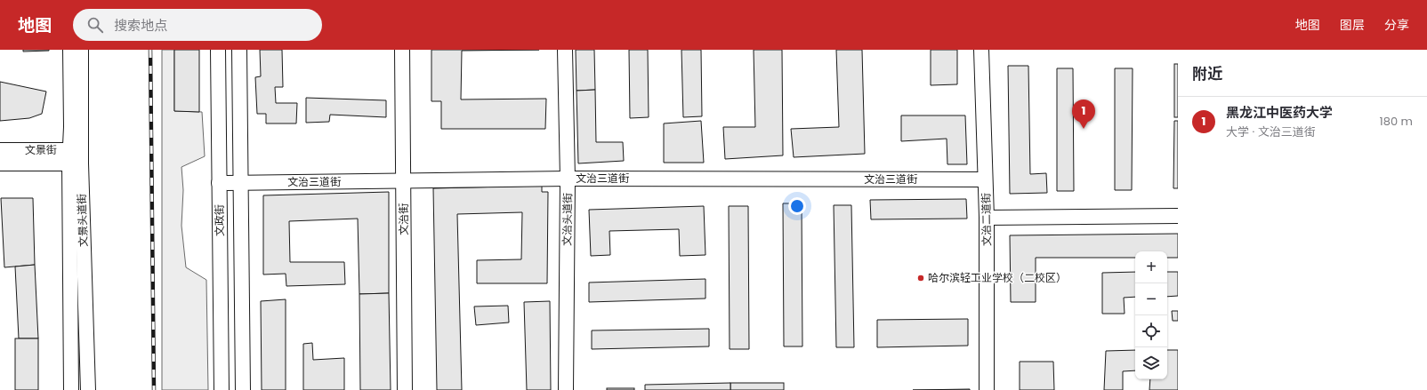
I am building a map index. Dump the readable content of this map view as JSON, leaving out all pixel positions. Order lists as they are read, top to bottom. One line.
{"streets":{"street":["文景街","文治三道街","文治街","文治头道街","文治二道街","文景头道街","文政街"]},"crossings":[["文景街","文景头道街"],["文治三道街","文治街"],["文治三道街","文治头道街"],["文治三道街","文治二道街"],["文治三道街","文政街"]],"places":["哈尔滨轻工业学校（二校区）"],"page":{"header":"地图","search":"搜索地点","nav":["地图","图层","分享"],"heading":"附近","list":[{"mark":"1","name":"黑龙江中医药大学","note":"大学 · 文治三道街","value":"180 m"}],"pins":"1","map_buttons":["+","−"]}}
